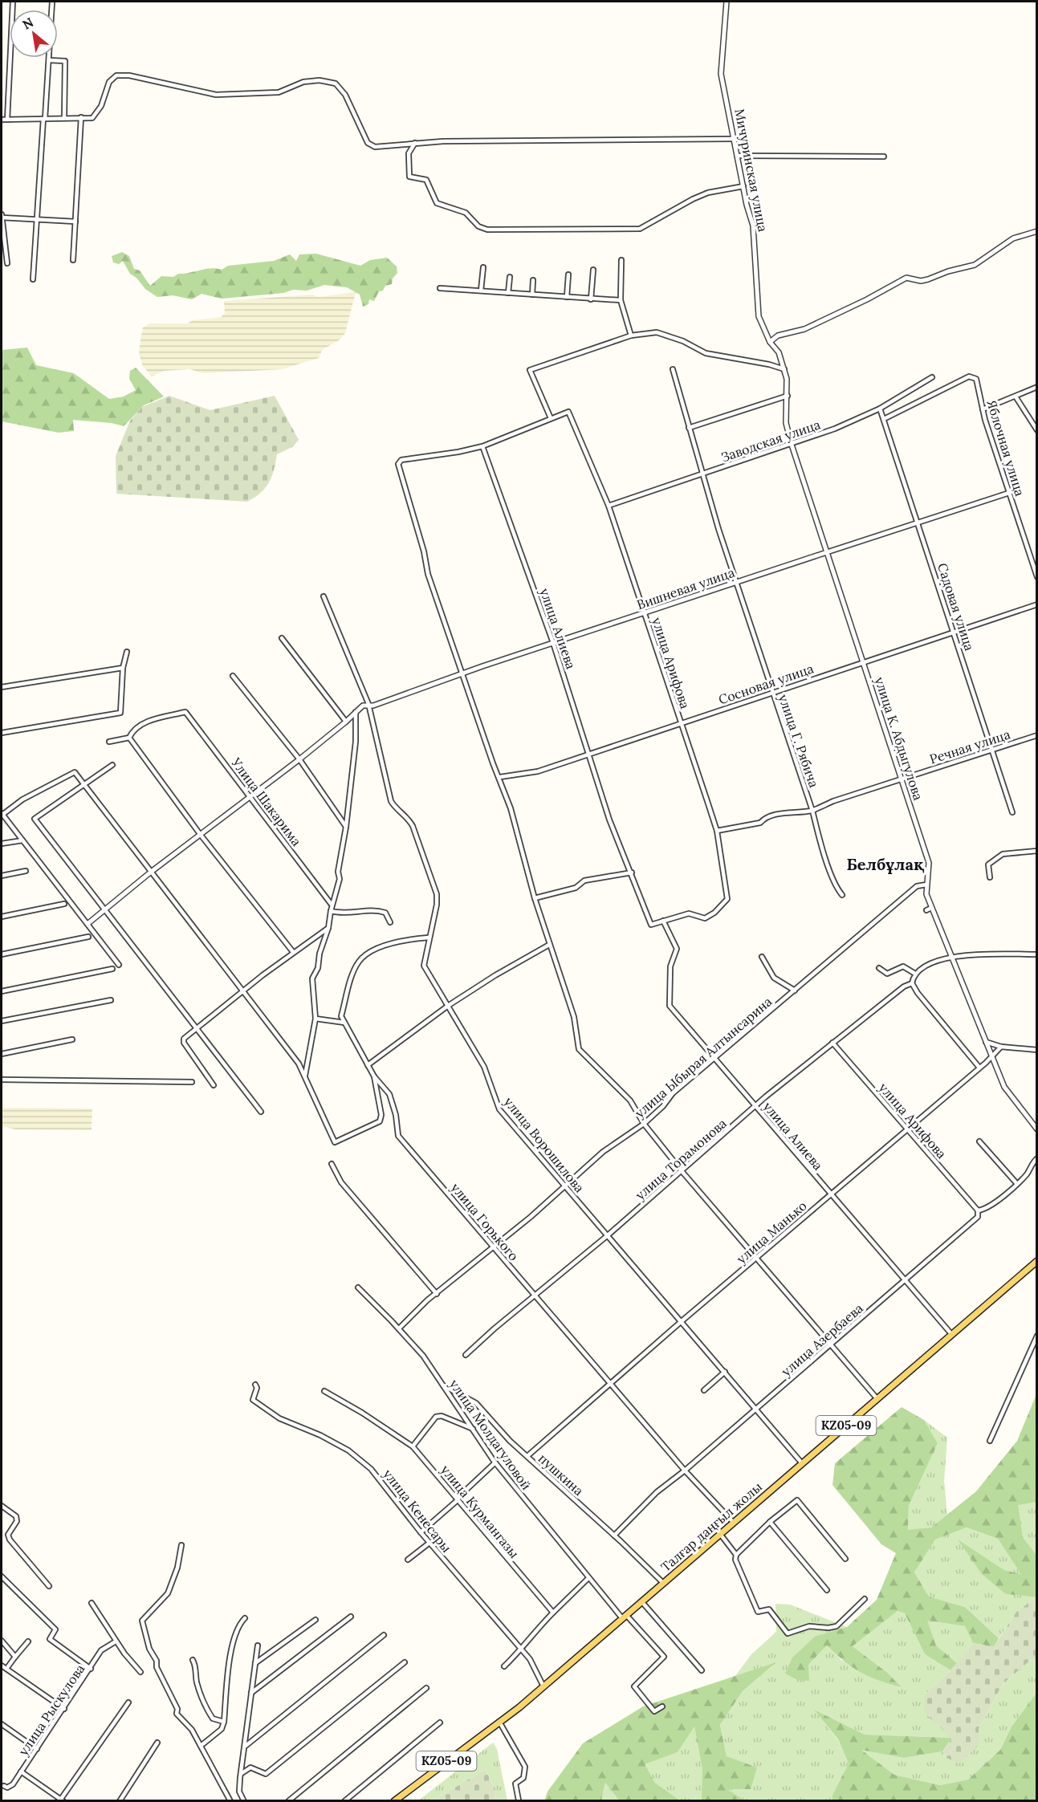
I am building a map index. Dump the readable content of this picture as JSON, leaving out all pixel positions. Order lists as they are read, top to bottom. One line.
{"streets":{"main road":["KZ05-09","Талғар даңғыл жолы"],"street":["Мичуринская улица","Заводская улица","Яблочная улица","Вишневая улица","Садовая улица","улица Алиева","улица Арифова","Сосновая улица","улица К. Абдыгулова","улица Г. Рябича","Речная улица","Улица Шакарима","улица Ыбырая Алтынсарина","улица Ворошилова","улица Торамонова","улица Горького","улица Манько","улица Азербаева","улица Молдагуловой","пушкина","улица Кенесары","улица Курмангазы","улица Рыскулова"]},"crossings":[["Мичуринская улица","улица К. Абдыгулова"],["Заводская улица","Садовая улица"],["Заводская улица","улица Арифова"],["Заводская улица","улица К. Абдыгулова"],["Заводская улица","улица Г. Рябича"],["Яблочная улица","Вишневая улица"],["Яблочная улица","Садовая улица"],["Вишневая улица","Садовая улица"],["Вишневая улица","улица Алиева"],["Вишневая улица","улица Арифова"],["Вишневая улица","улица К. Абдыгулова"],["Вишневая улица","улица Г. Рябича"],["Вишневая улица","Улица Шакарима"],["Вишневая улица","улица Ворошилова"],["Садовая улица","Сосновая улица"],["Садовая улица","Речная улица"],["улица Алиева","улица Арифова"],["улица Алиева","Сосновая улица"],["улица Алиева","улица Ыбырая Алтынсарина"],["улица Алиева","улица Торамонова"],["улица Алиева","улица Манько"],["улица Алиева","улица Азербаева"],["улица Алиева","Талғар даңғыл жолы"],["улица Арифова","Сосновая улица"],["улица Арифова","Речная улица"],["улица Арифова","улица Торамонова"],["улица Арифова","улица Манько"],["улица Арифова","улица Азербаева"],["Сосновая улица","улица К. Абдыгулова"],["Сосновая улица","улица Г. Рябича"],["улица К. Абдыгулова","Речная улица"],["улица К. Абдыгулова","улица Ыбырая Алтынсарина"],["улица К. Абдыгулова","улица Манько"],["улица Г. Рябича","Речная улица"],["улица Ыбырая Алтынсарина","улица Ворошилова"],["улица Ыбырая Алтынсарина","улица Горького"],["улица Ыбырая Алтынсарина","улица Молдагуловой"],["улица Ворошилова","улица Торамонова"],["улица Ворошилова","улица Манько"],["улица Ворошилова","улица Азербаева"],["улица Ворошилова","Талғар даңғыл жолы"],["улица Торамонова","улица Горького"],["улица Горького","улица Манько"],["улица Горького","улица Азербаева"],["улица Горького","Талғар даңғыл жолы"],["улица Манько","пушкина"],["улица Азербаева","пушкина"],["улица Молдагуловой","пушкина"],["улица Молдагуловой","Талғар даңғыл жолы"],["пушкина","Талғар даңғыл жолы"],["улица Кенесары","Талғар даңғыл жолы"]],"districts":["Белбұлақ"],"north":"top left"}
